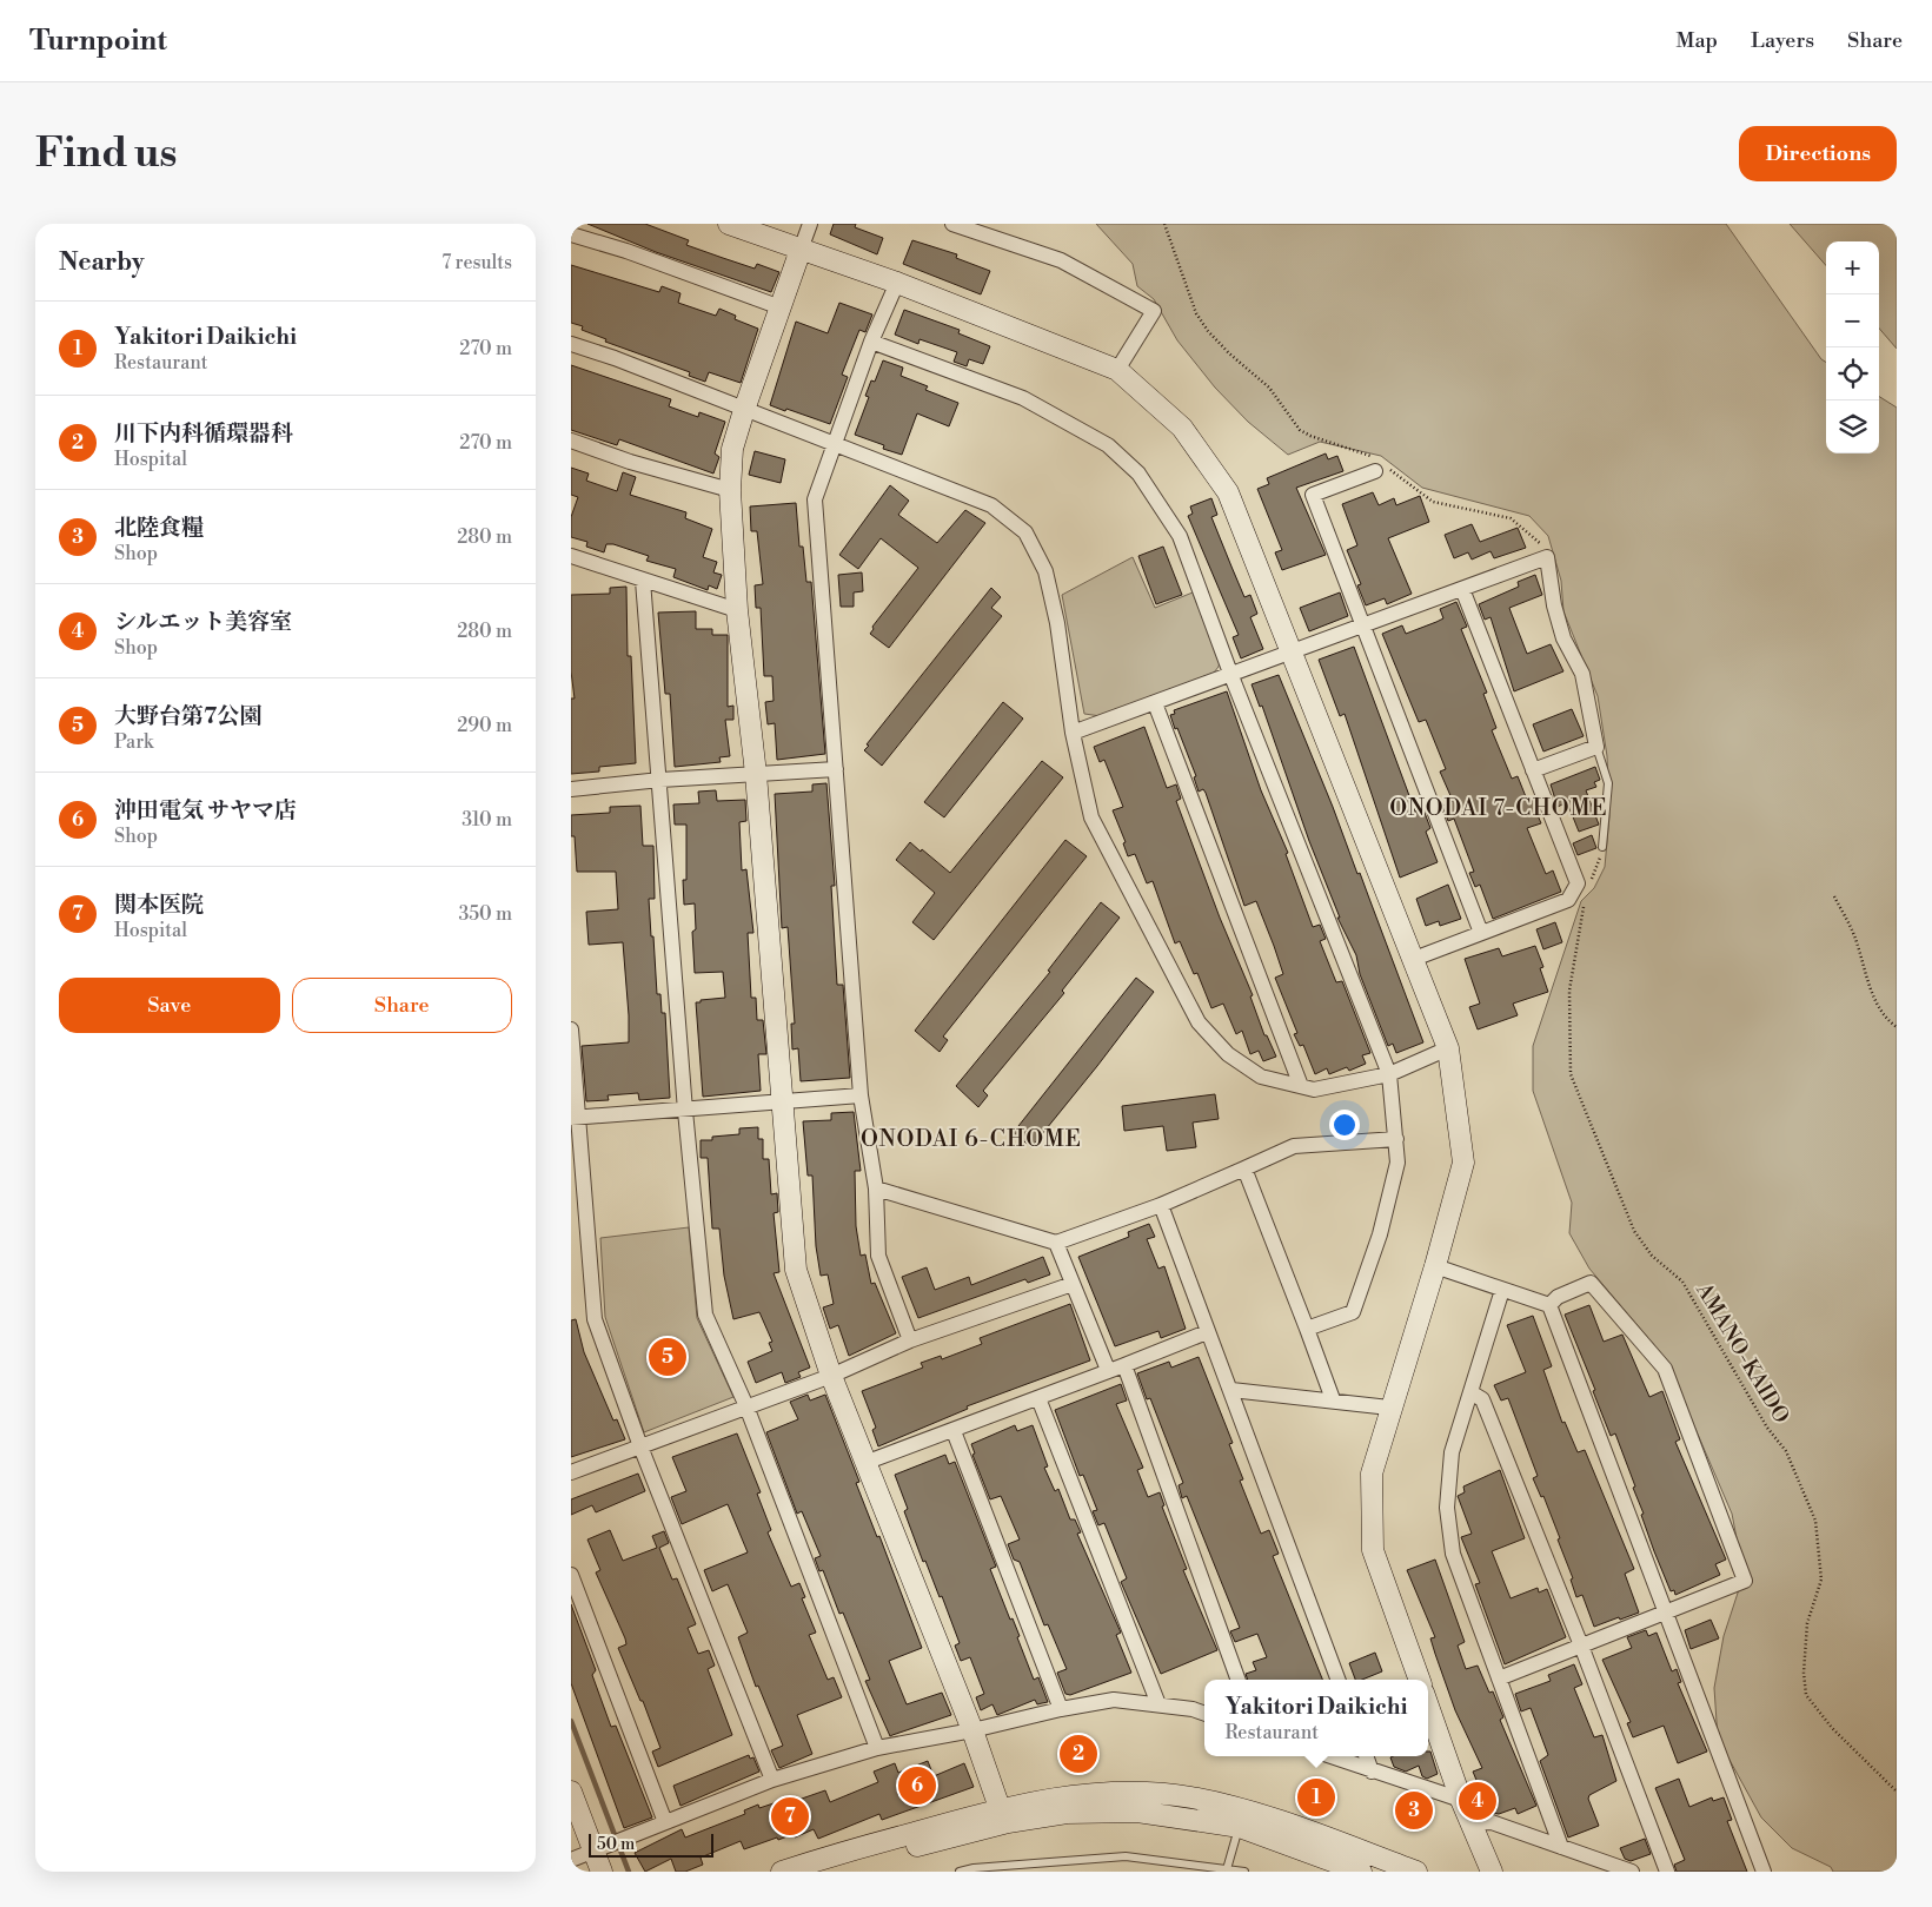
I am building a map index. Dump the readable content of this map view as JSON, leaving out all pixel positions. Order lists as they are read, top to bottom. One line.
{"streets":{"path":["AMANO-KAIDO"]},"districts":["ONODAI 7-CHOME","ONODAI 6-CHOME"],"scale_bar":"50 m","page":{"header":"Turnpoint","nav":["Map","Layers","Share"],"buttons":["Directions",["Save","Share"]],"title":"Find us","heading":["Nearby","7 results"],"map_buttons":["+","−"],"list":[{"mark":"1","name":"Yakitori Daikichi","note":"Restaurant","value":"270 m"},{"mark":"2","name":"川下内科循環器科","note":"Hospital","value":"270 m"},{"mark":"3","name":"北陸食糧","note":"Shop","value":"280 m"},{"mark":"4","name":"シルエット美容室","note":"Shop","value":"280 m"},{"mark":"5","name":"大野台第7公園","note":"Park","value":"290 m"},{"mark":"6","name":"沖田電気 サヤマ店","note":"Shop","value":"310 m"},{"mark":"7","name":"関本医院","note":"Hospital","value":"350 m"}],"pins":["5","2","6","1","4","3","7"],"popup":["Yakitori Daikichi","Restaurant"],"scale":"50 m"}}
